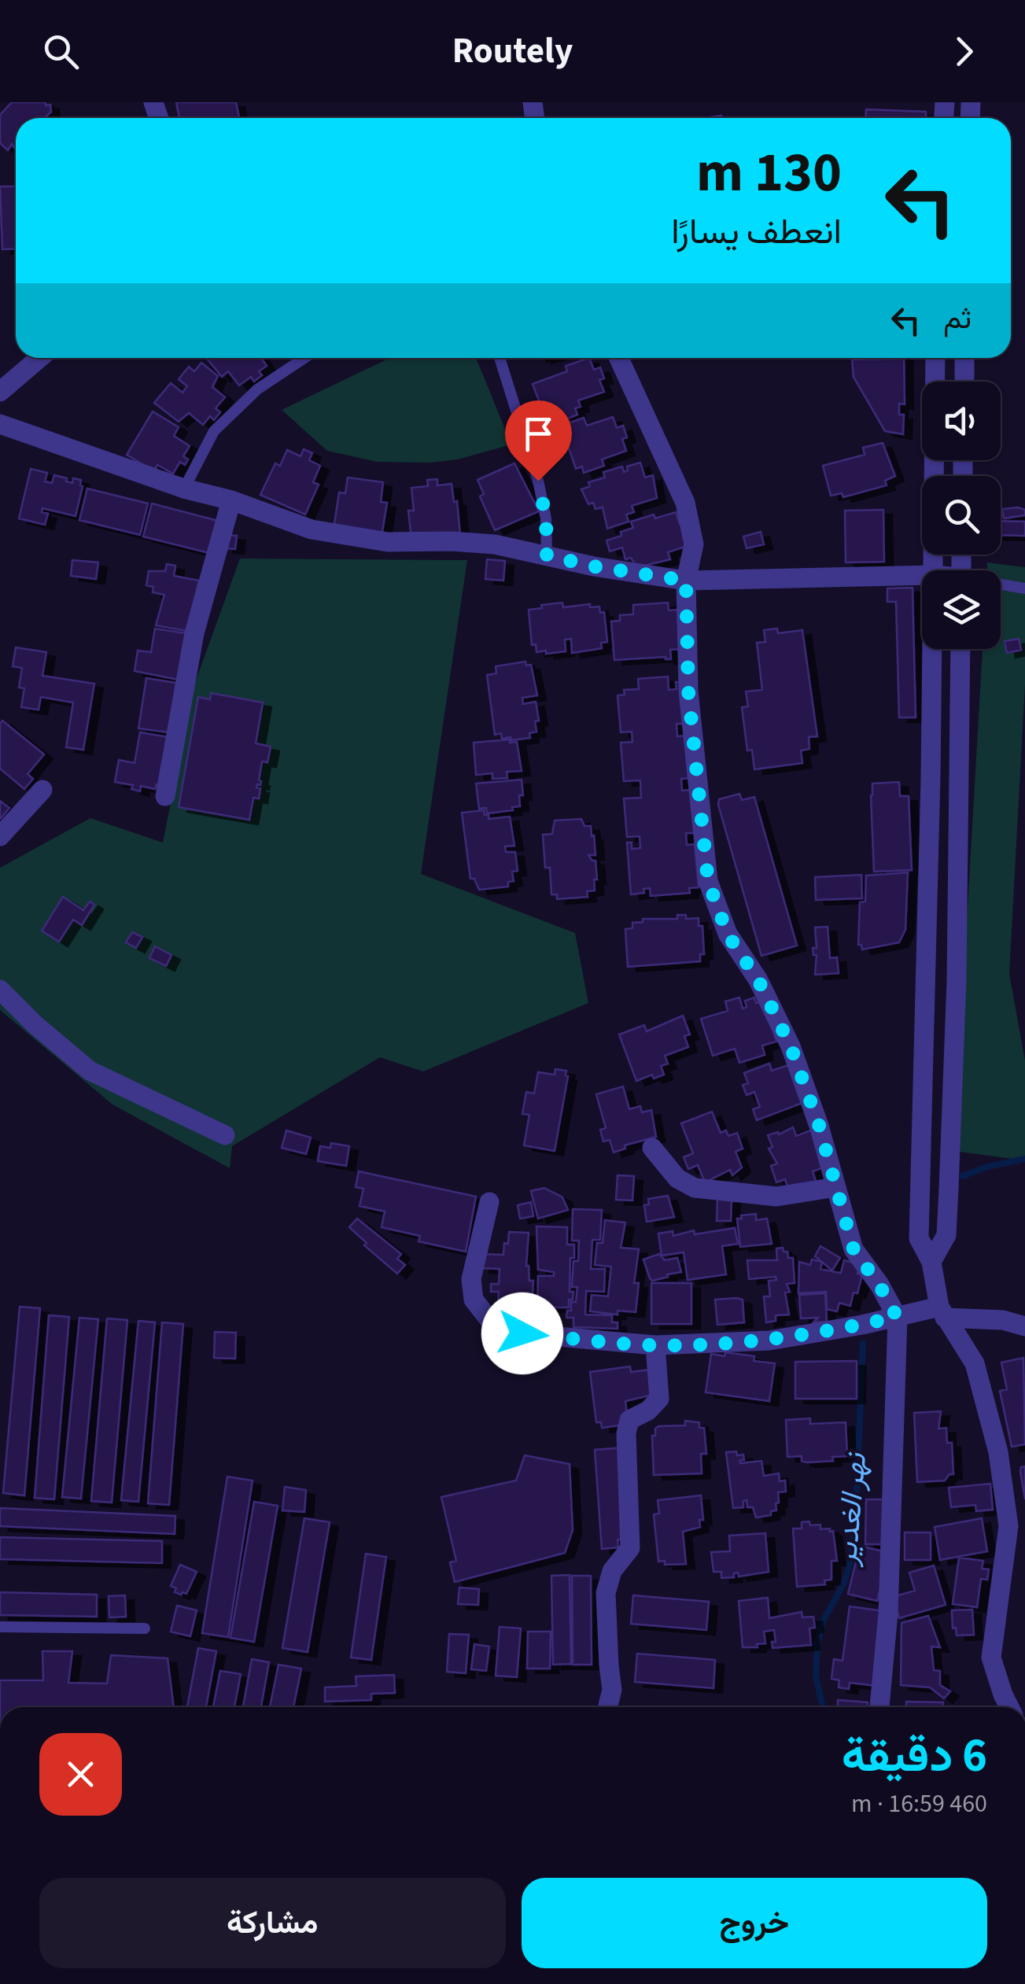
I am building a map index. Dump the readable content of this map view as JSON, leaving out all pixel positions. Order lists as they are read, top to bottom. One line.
{"water":["نهر الغدير"],"page":{"header":"Routely","turn":["130 m","انعطف يسارًا"],"then":"ثم","heading":["6 دقيقة","460 m · 16:59"],"buttons":["خروج","مشاركة"]}}
